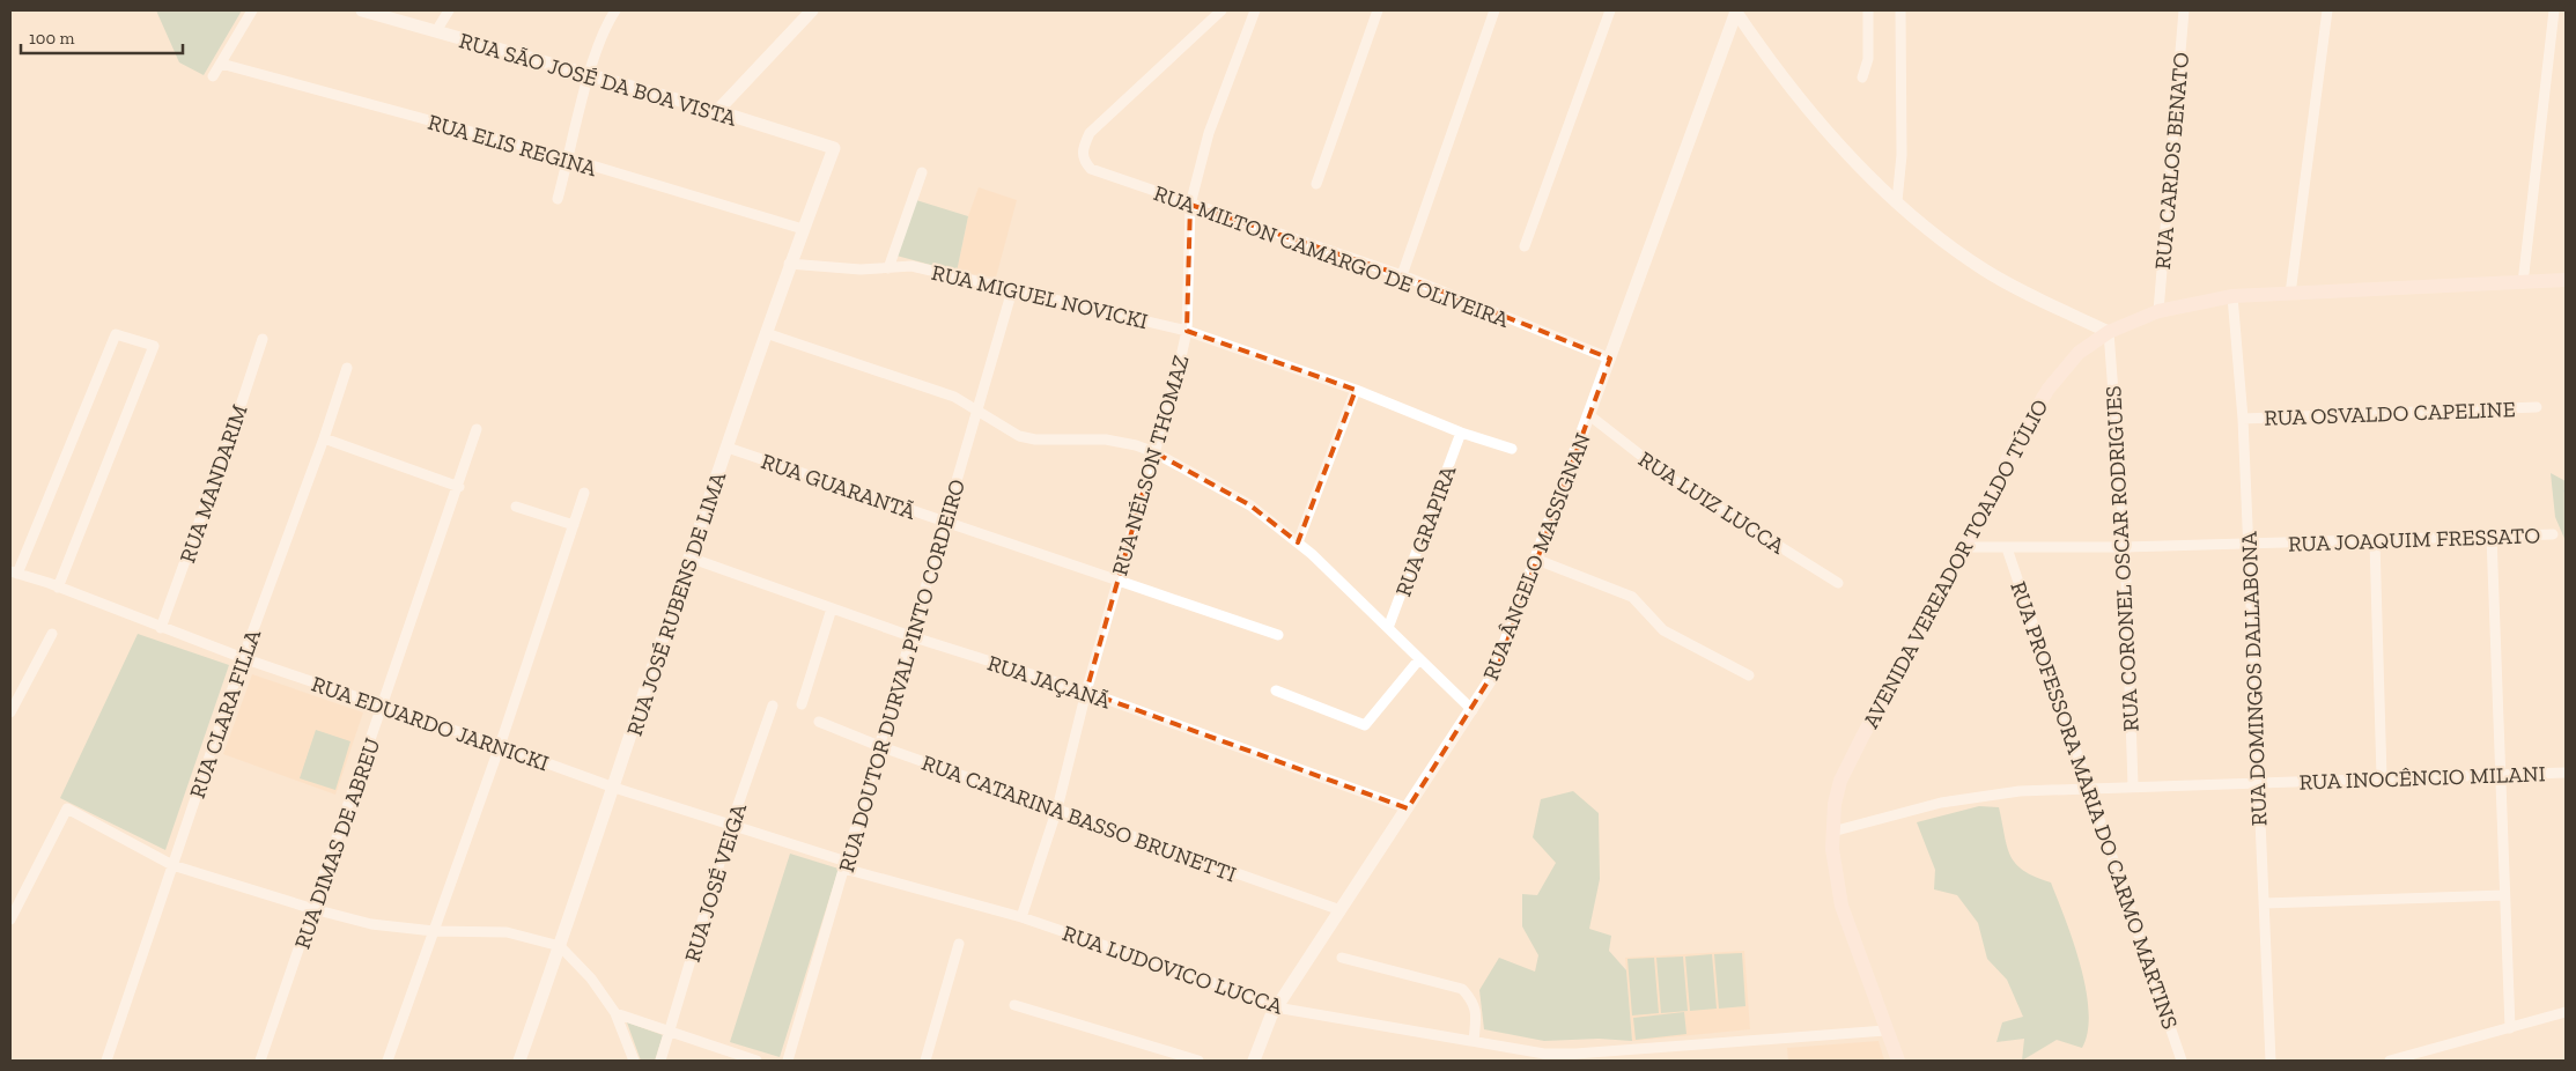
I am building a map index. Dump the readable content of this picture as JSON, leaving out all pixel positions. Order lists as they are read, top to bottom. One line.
{"streets":{"main road":["AVENIDA VEREADOR TOALDO TÚLIO"],"street":["RUA SÃO JOSÉ DA BOA VISTA","RUA ELIS REGINA","RUA CARLOS BENATO","RUA MILTON CAMARGO DE OLIVEIRA","RUA MIGUEL NOVICKI","RUA OSVALDO CAPELINE","RUA NÉLSON THOMAZ","RUA MANDARIM","RUA GUARANTÃ","RUA LUIZ LUCCA","RUA GRAPIRA","RUA JOAQUIM FRESSATO","RUA ÂNGELO MASSIGNAN","RUA CORONEL OSCAR RODRIGUES","RUA JOSÉ RUBENS DE LIMA","RUA DOUTOR DURVAL PINTO CORDEIRO","RUA DOMINGOS DALLABONA","RUA JAÇANÃ","RUA CLARA FILLA","RUA EDUARDO JARNICKI","RUA INOCÊNCIO MILANI","RUA PROFESSORA MARIA DO CARMO MARTINS","RUA CATARINA BASSO BRUNETTI","RUA DIMAS DE ABREU","RUA JOSÉ VEIGA","RUA LUDOVICO LUCCA"]},"crossings":[["RUA SÃO JOSÉ DA BOA VISTA","RUA JOSÉ RUBENS DE LIMA"],["RUA ELIS REGINA","RUA JOSÉ RUBENS DE LIMA"],["RUA CARLOS BENATO","AVENIDA VEREADOR TOALDO TÚLIO"],["RUA MILTON CAMARGO DE OLIVEIRA","RUA NÉLSON THOMAZ"],["RUA MILTON CAMARGO DE OLIVEIRA","RUA ÂNGELO MASSIGNAN"],["RUA MIGUEL NOVICKI","RUA NÉLSON THOMAZ"],["RUA MIGUEL NOVICKI","RUA GRAPIRA"],["RUA MIGUEL NOVICKI","RUA JOSÉ RUBENS DE LIMA"],["RUA MIGUEL NOVICKI","RUA DOUTOR DURVAL PINTO CORDEIRO"],["RUA OSVALDO CAPELINE","RUA DOMINGOS DALLABONA"],["RUA NÉLSON THOMAZ","RUA GUARANTÃ"],["RUA NÉLSON THOMAZ","RUA JAÇANÃ"],["RUA NÉLSON THOMAZ","RUA CATARINA BASSO BRUNETTI"],["RUA NÉLSON THOMAZ","RUA LUDOVICO LUCCA"],["RUA MANDARIM","RUA EDUARDO JARNICKI"],["RUA GUARANTÃ","RUA JOSÉ RUBENS DE LIMA"],["RUA GUARANTÃ","RUA DOUTOR DURVAL PINTO CORDEIRO"],["RUA LUIZ LUCCA","RUA ÂNGELO MASSIGNAN"],["RUA JOAQUIM FRESSATO","RUA CORONEL OSCAR RODRIGUES"],["RUA JOAQUIM FRESSATO","AVENIDA VEREADOR TOALDO TÚLIO"],["RUA JOAQUIM FRESSATO","RUA DOMINGOS DALLABONA"],["RUA JOAQUIM FRESSATO","RUA PROFESSORA MARIA DO CARMO MARTINS"],["RUA ÂNGELO MASSIGNAN","RUA JAÇANÃ"],["RUA ÂNGELO MASSIGNAN","RUA CATARINA BASSO BRUNETTI"],["RUA ÂNGELO MASSIGNAN","RUA LUDOVICO LUCCA"],["RUA CORONEL OSCAR RODRIGUES","AVENIDA VEREADOR TOALDO TÚLIO"],["RUA CORONEL OSCAR RODRIGUES","RUA INOCÊNCIO MILANI"],["AVENIDA VEREADOR TOALDO TÚLIO","RUA DOMINGOS DALLABONA"],["AVENIDA VEREADOR TOALDO TÚLIO","RUA INOCÊNCIO MILANI"],["AVENIDA VEREADOR TOALDO TÚLIO","RUA LUDOVICO LUCCA"],["RUA JOSÉ RUBENS DE LIMA","RUA JAÇANÃ"],["RUA JOSÉ RUBENS DE LIMA","RUA EDUARDO JARNICKI"],["RUA DOUTOR DURVAL PINTO CORDEIRO","RUA JAÇANÃ"],["RUA DOUTOR DURVAL PINTO CORDEIRO","RUA EDUARDO JARNICKI"],["RUA DOUTOR DURVAL PINTO CORDEIRO","RUA CATARINA BASSO BRUNETTI"],["RUA DOUTOR DURVAL PINTO CORDEIRO","RUA LUDOVICO LUCCA"],["RUA DOMINGOS DALLABONA","RUA INOCÊNCIO MILANI"],["RUA CLARA FILLA","RUA EDUARDO JARNICKI"],["RUA EDUARDO JARNICKI","RUA DIMAS DE ABREU"],["RUA EDUARDO JARNICKI","RUA JOSÉ VEIGA"],["RUA EDUARDO JARNICKI","RUA LUDOVICO LUCCA"],["RUA INOCÊNCIO MILANI","RUA PROFESSORA MARIA DO CARMO MARTINS"]],"scale_bar":"100 m"}
